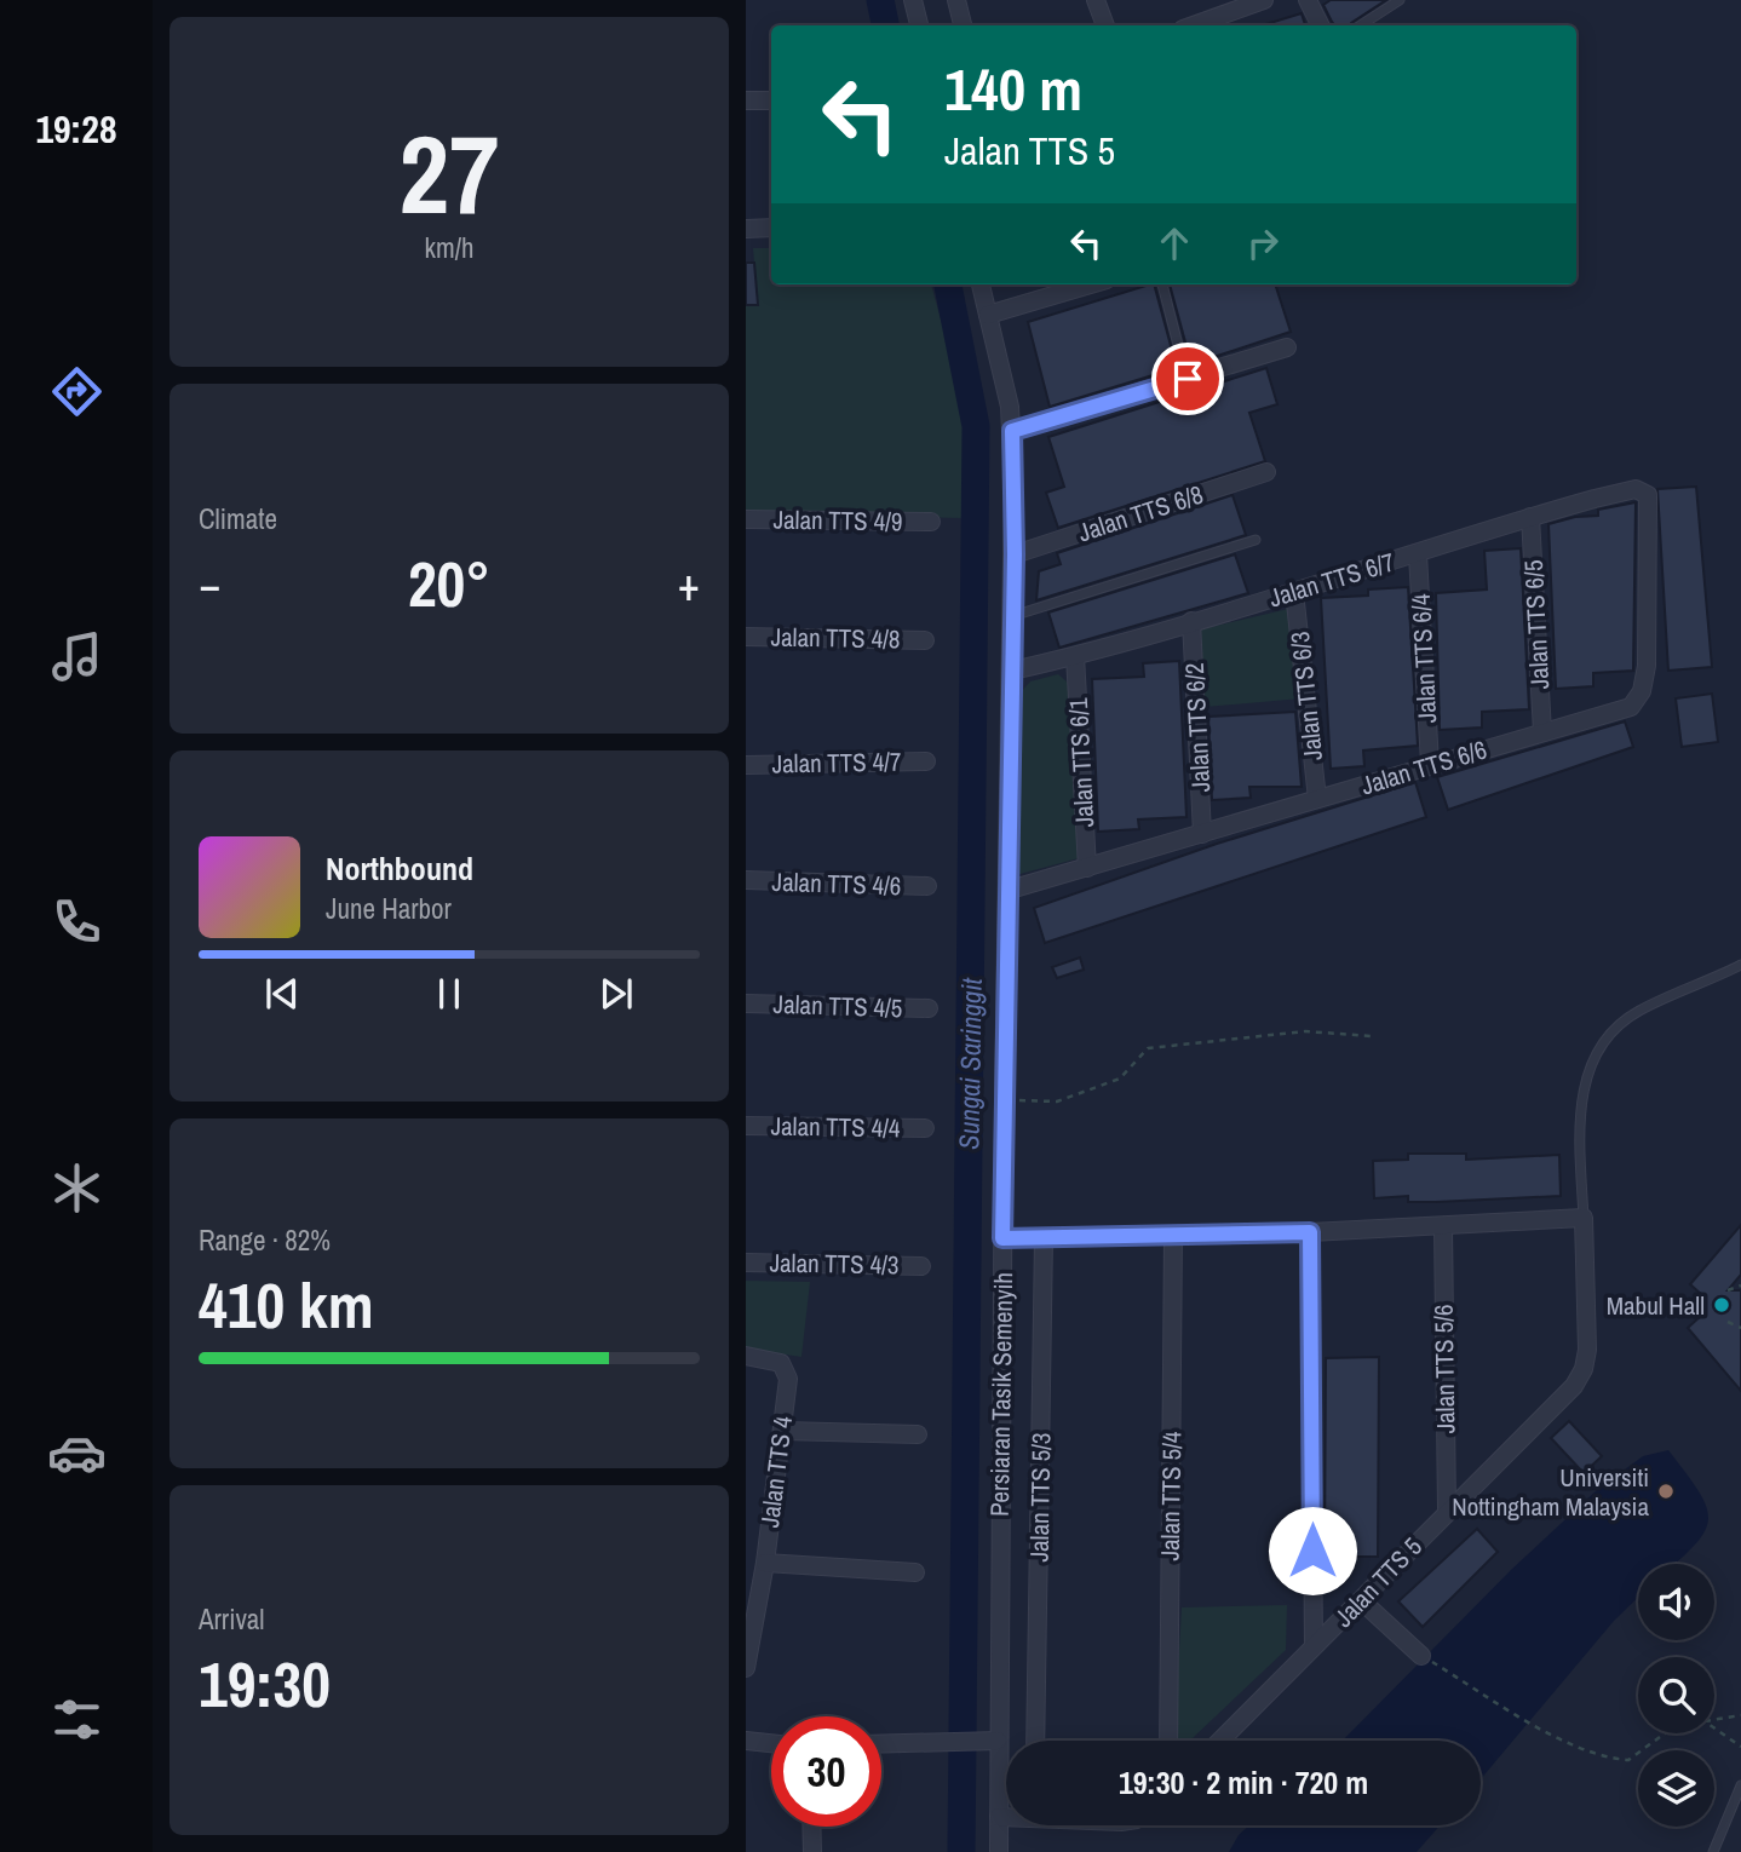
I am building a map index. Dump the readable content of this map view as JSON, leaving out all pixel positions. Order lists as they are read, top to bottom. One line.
{"streets":{"street":["Jalan TTS 6/8","Jalan TTS 4/9","Jalan TTS 6/7","Jalan TTS 6/5","Jalan TTS 4/8","Jalan TTS 6/4","Jalan TTS 6/3","Jalan TTS 6/2","Jalan TTS 4/7","Jalan TTS 6/1","Jalan TTS 6/6","Jalan TTS 4/6","Jalan TTS 4/5","Jalan TTS 4/4","Jalan TTS 4/3","Jalan TTS 5/6","Persiaran Tasik Semenyih","Jalan TTS 4","Jalan TTS 5/4","Jalan TTS 5/3","Jalan TTS 5"]},"crossings":[["Jalan TTS 6/8","Persiaran Tasik Semenyih"],["Jalan TTS 6/7","Jalan TTS 6/5"],["Jalan TTS 6/7","Jalan TTS 6/4"],["Jalan TTS 6/7","Jalan TTS 6/3"],["Jalan TTS 6/7","Jalan TTS 6/2"],["Jalan TTS 6/7","Jalan TTS 6/1"],["Jalan TTS 6/7","Jalan TTS 6/6"],["Jalan TTS 6/7","Persiaran Tasik Semenyih"],["Jalan TTS 6/5","Jalan TTS 6/6"],["Jalan TTS 6/4","Jalan TTS 6/6"],["Jalan TTS 6/3","Jalan TTS 6/6"],["Jalan TTS 6/2","Jalan TTS 6/6"],["Jalan TTS 6/1","Jalan TTS 6/6"],["Jalan TTS 6/6","Persiaran Tasik Semenyih"],["Jalan TTS 5/6","Jalan TTS 5"]],"water":["Sungai Saringgit"],"places":["Mabul Hall","Universiti Nottingham Malaysia"],"page":{"tabs":"19:28","tile":[["27","km/h"],"Climate",["Range · 82%","410 km"],["Arrival","19:30"]],"turn":["140 m","Jalan TTS 5"],"heat":["−","20°","+"],"song":["Northbound","June Harbor"],"limit":"30","trip":"19:30 · 2 min · 720 m"}}
